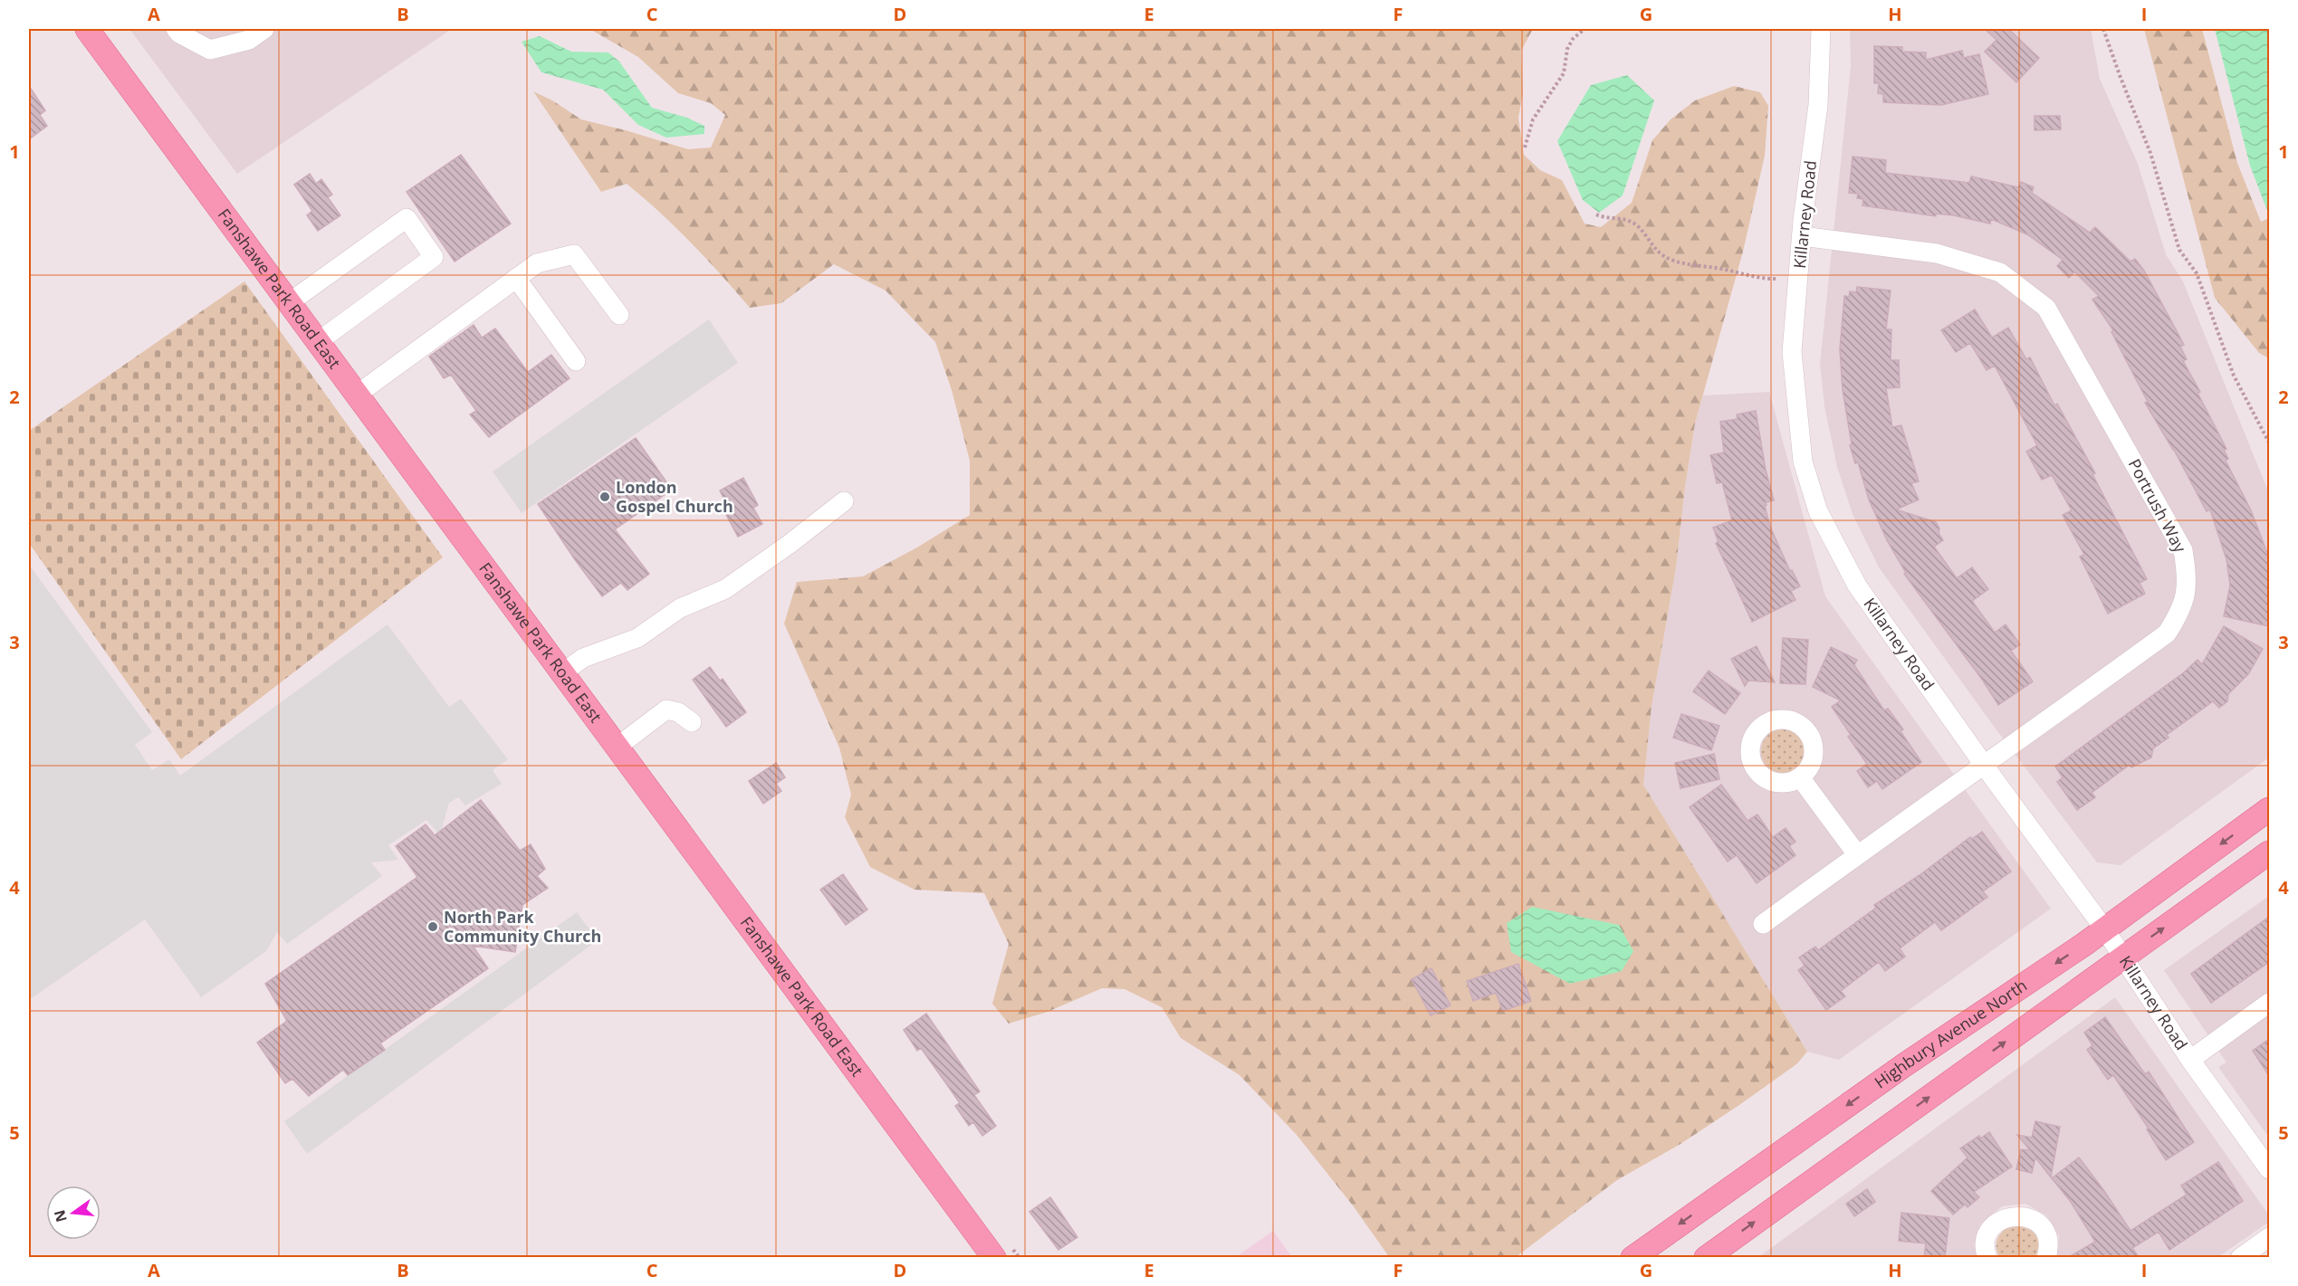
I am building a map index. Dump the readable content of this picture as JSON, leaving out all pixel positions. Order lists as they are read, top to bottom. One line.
{"streets":{"main road":["Fanshawe Park Road East","Highbury Avenue North"],"street":["Killarney Road","Portrush Way"]},"crossings":[["Killarney Road","Portrush Way"],["Killarney Road","Highbury Avenue North"]],"places":["London Gospel Church","North Park Community Church"],"north":"left","grid":{"columns":["A","B","C","D","E","F","G","H","I"],"rows":["1","2","3","4","5"]}}
